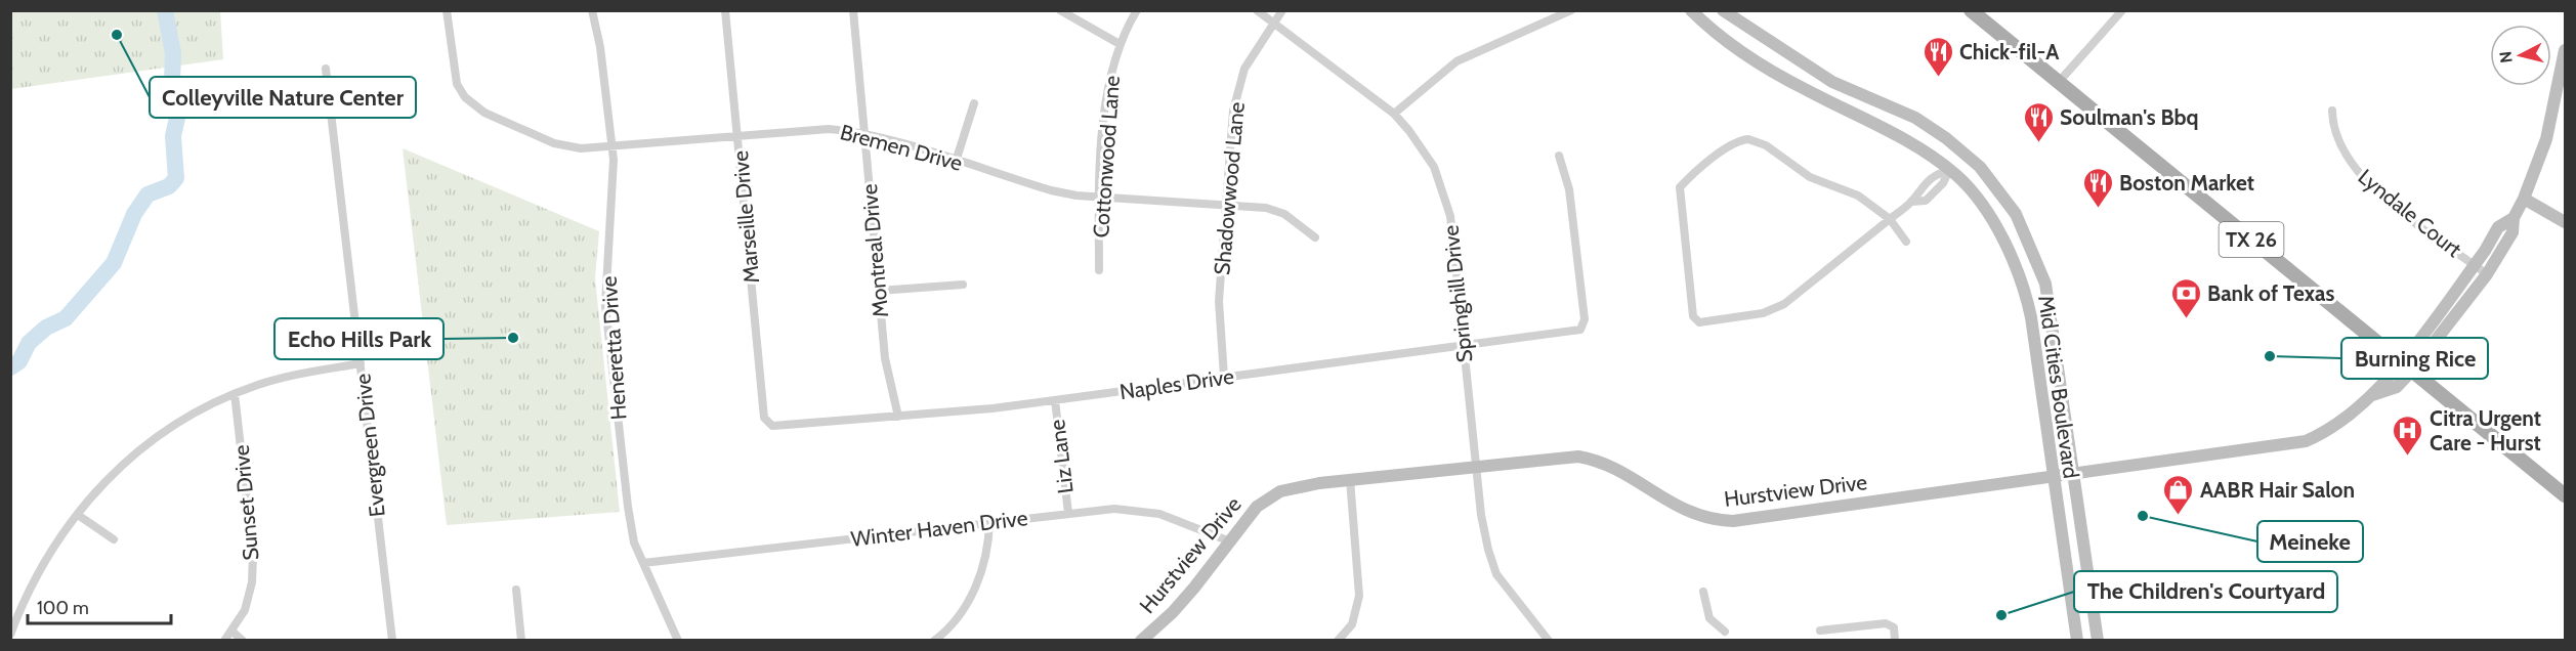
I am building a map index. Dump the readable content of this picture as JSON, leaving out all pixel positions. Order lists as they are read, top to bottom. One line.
{"streets":{"main road":["TX 26","Mid Cities Boulevard","Hurstview Drive"],"street":["Bremen Drive","Cottonwood Lane","Shadowwood Lane","Lyndale Court","Marseille Drive","Montreal Drive","Springhill Drive","Heneretta Drive","Naples Drive","Evergreen Drive","Liz Lane","Sunset Drive","Winter Haven Drive"]},"crossings":[["Bremen Drive","Cottonwood Lane"],["Bremen Drive","Shadowwood Lane"],["Bremen Drive","Marseille Drive"],["Bremen Drive","Montreal Drive"],["Bremen Drive","Heneretta Drive"],["Shadowwood Lane","Springhill Drive"],["Shadowwood Lane","Naples Drive"],["Marseille Drive","Naples Drive"],["TX 26","Hurstview Drive"],["Montreal Drive","Naples Drive"],["Springhill Drive","Naples Drive"],["Springhill Drive","Hurstview Drive"],["Heneretta Drive","Winter Haven Drive"],["Naples Drive","Liz Lane"],["Mid Cities Boulevard","Hurstview Drive"],["Liz Lane","Winter Haven Drive"],["Hurstview Drive","Winter Haven Drive"]],"places":{"other":["Colleyville Nature Center","Echo Hills Park","Burning Rice","Meineke","The Children's Courtyard"],"restaurant":["Chick-fil-A","Soulman's Bbq","Boston Market"],"bank":["Bank of Texas"],"hospital":["Citra Urgent Care - Hurst"],"shop":["AABR Hair Salon"]},"scale_bar":"100 m","north":"left"}
